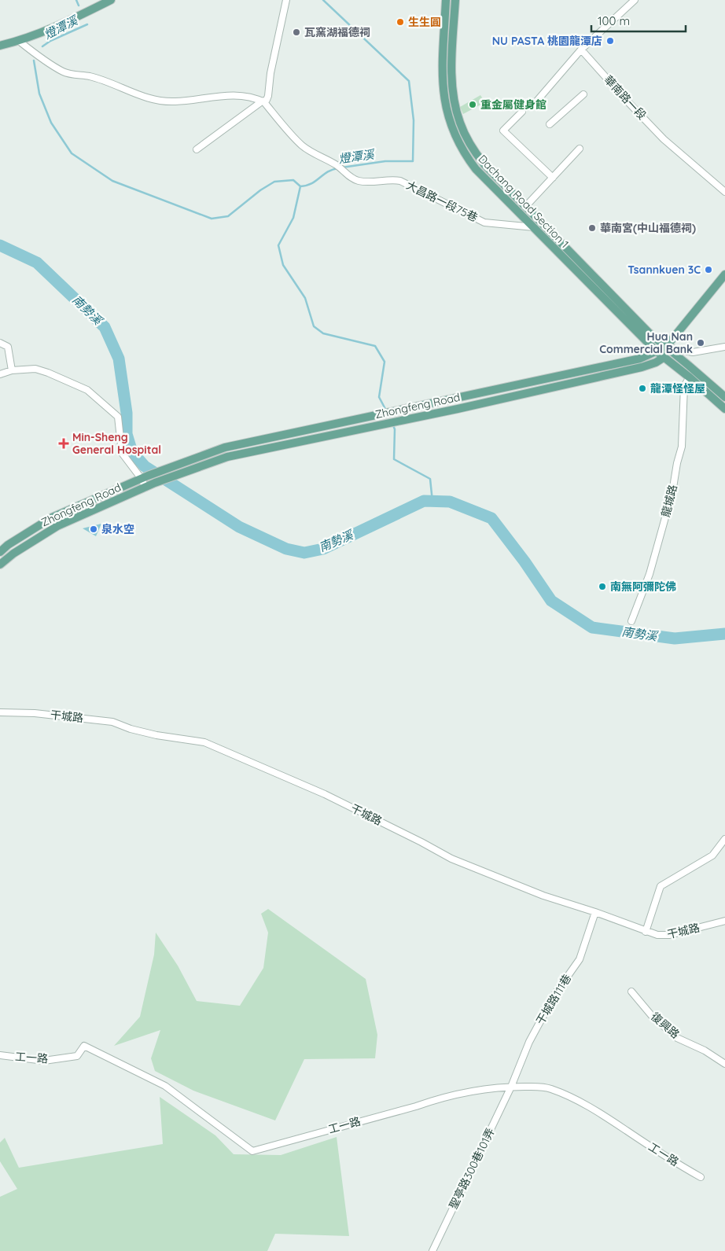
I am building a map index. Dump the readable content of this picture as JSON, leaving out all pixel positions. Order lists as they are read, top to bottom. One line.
{"streets":{"main road":["Dachang Road Section 1","Zhongfeng Road"],"street":["華南路一段","大昌路一段75巷","龍城路","干城路","干城路111巷","復興路","工一路","聖亭路300巷101弄"]},"crossings":[["大昌路一段75巷","Dachang Road Section 1"],["Dachang Road Section 1","Zhongfeng Road"],["Dachang Road Section 1","龍城路"],["干城路","干城路111巷"],["干城路111巷","工一路"],["干城路111巷","聖亭路300巷101弄"],["工一路","聖亭路300巷101弄"]],"water":["燈潭溪","南勢溪"],"places":{"other":["生生圓","瓦窯湖福德祠","NU PASTA 桃園龍潭店","重金屬健身館","華南宮(中山福德祠)","Tsannkuen 3C","Hua Nan Commercial Bank","龍潭怪怪屋","泉水空","南無阿彌陀佛"],"health":["Min-Sheng General Hospital"]},"scale_bar":"100 m"}
